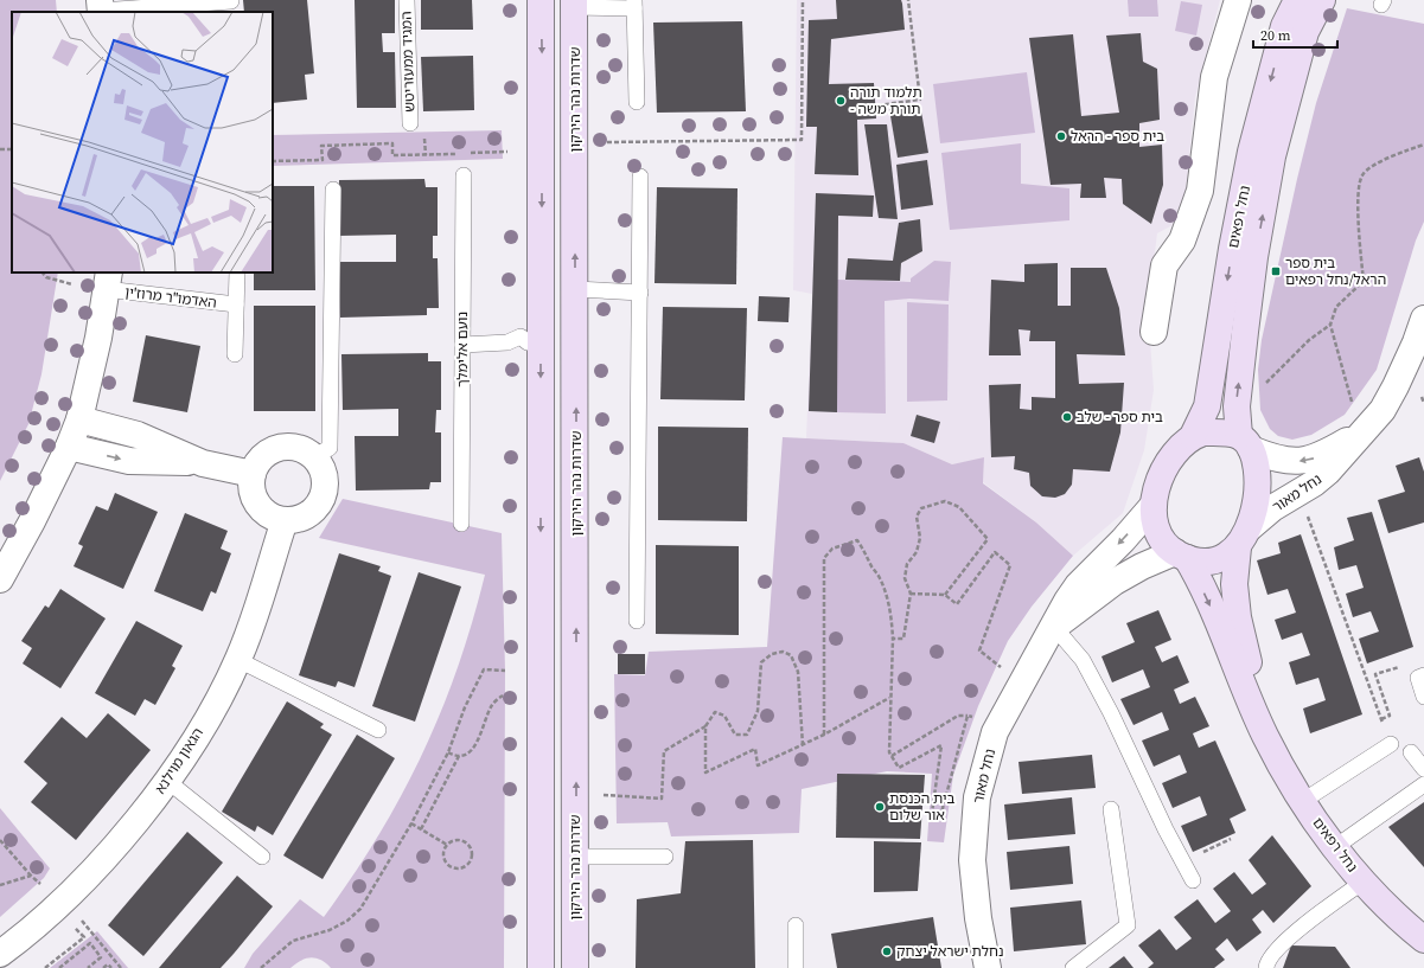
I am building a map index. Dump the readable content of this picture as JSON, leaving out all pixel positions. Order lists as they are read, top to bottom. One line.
{"streets":{"main road":["שדרות נהר הירקון","נחל רפאים"],"street":["נחל מאור","הגאון מוילנא"],"lane":["המגיד ממעזריטש","האדמו\"ר מרוז'ין","נועם אלימלך"]},"crossings":[["נחל רפאים","נחל מאור"]],"places":{"other":["תלמוד תורה - תורת משה","בית ספר - הראל","בית ספר - שלב","בית הכנסת אור שלום","נחלת ישראל יצחק"],"transit":["בית ספר הראל/נחל רפאים"]},"scale_bar":"20 m"}
